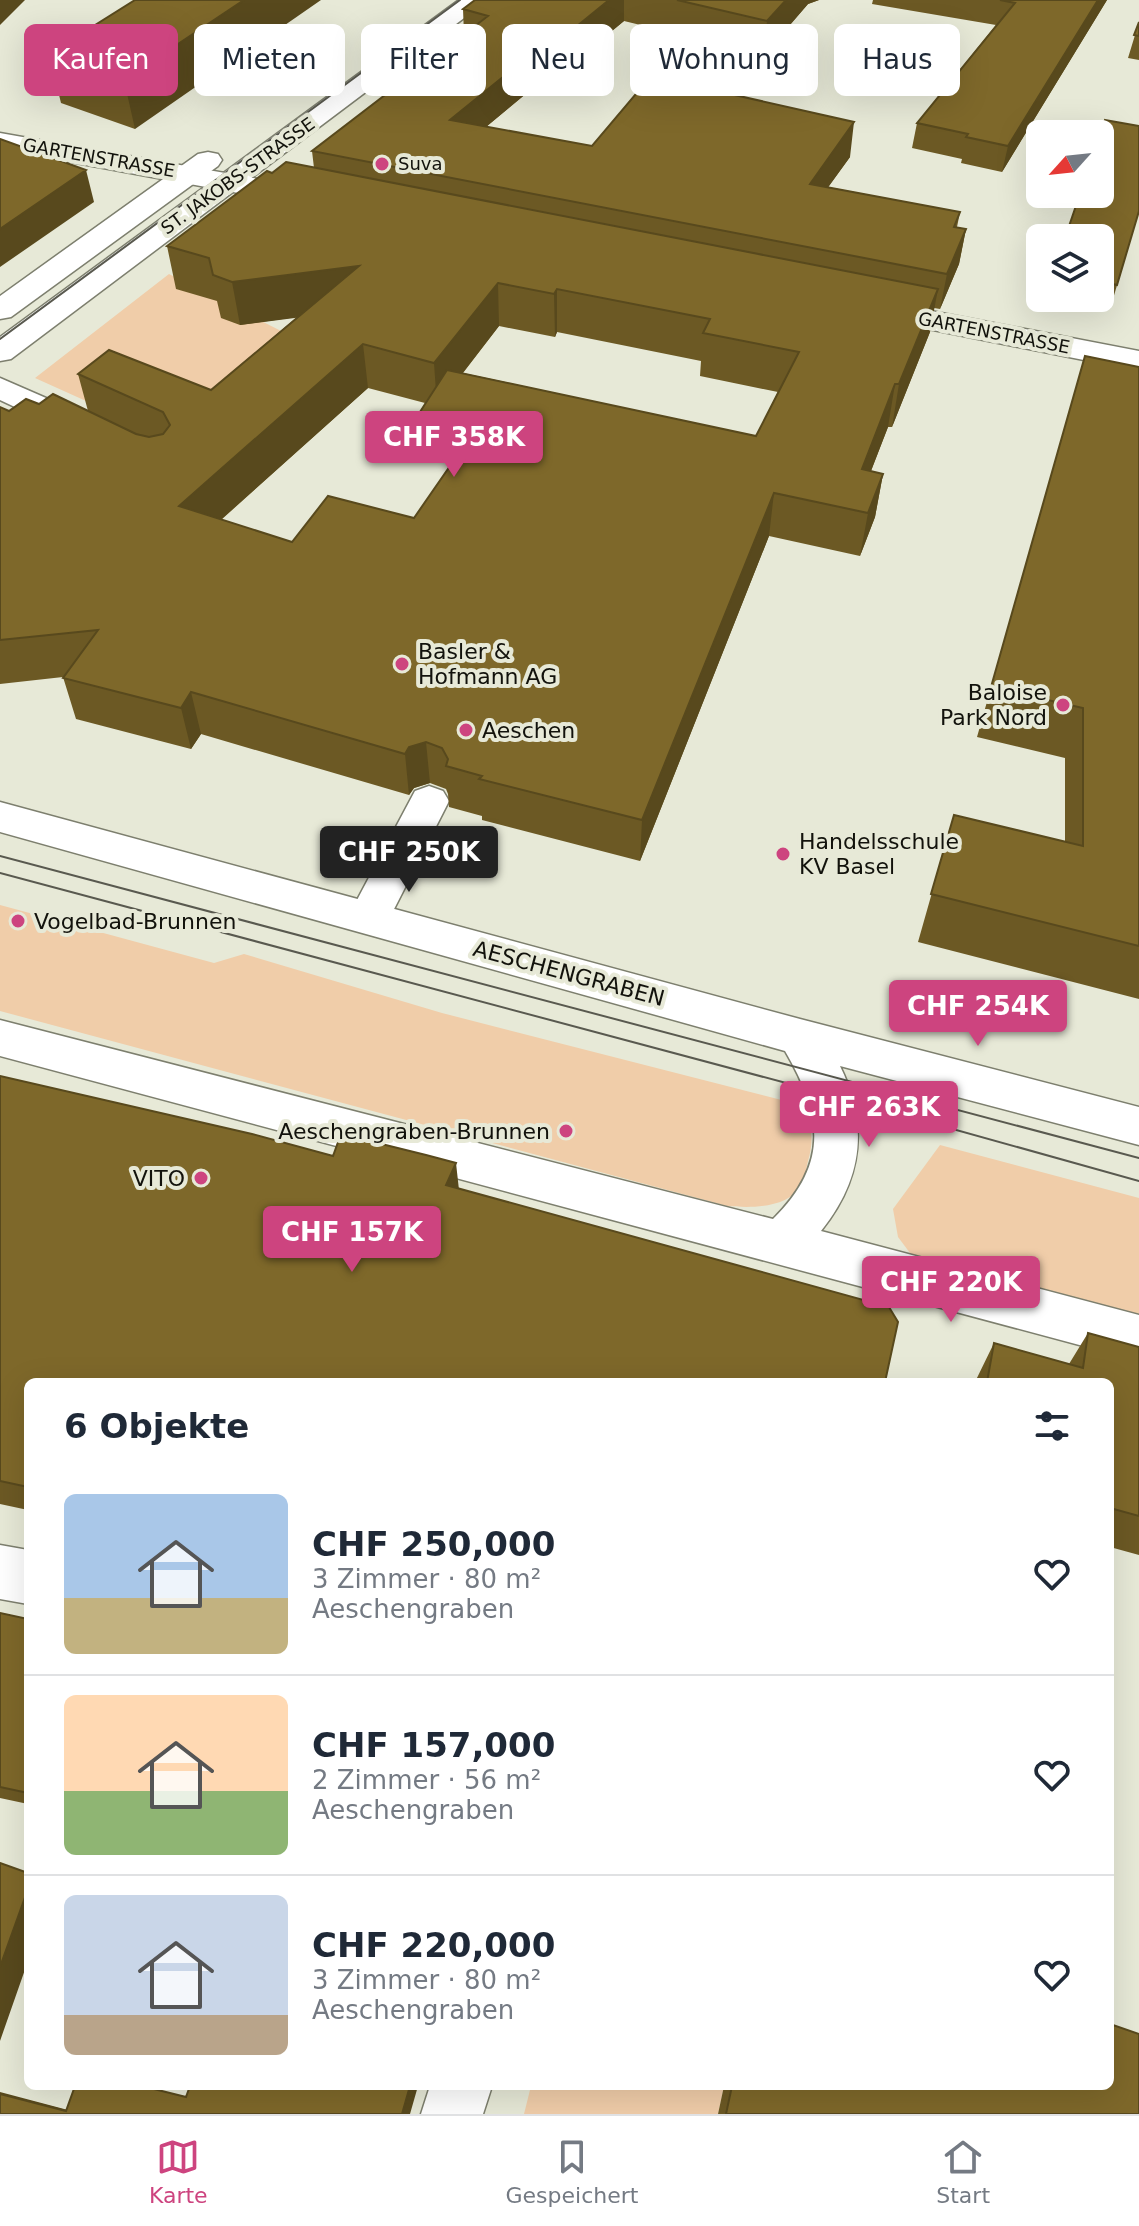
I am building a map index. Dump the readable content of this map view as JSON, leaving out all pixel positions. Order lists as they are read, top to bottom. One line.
{"streets":{"main road":["GARTENSTRASSE","ST. JAKOBS-STRASSE","AESCHENGRABEN"]},"crossings":[["GARTENSTRASSE","ST. JAKOBS-STRASSE"]],"places":["Suva","Basler & Hofmann AG","Baloise Park Nord","Aeschen","Handelsschule KV Basel","Vogelbad-Brunnen","Aeschengraben-Brunnen","VITO"],"north":"bottom left","page":{"chip":["Kaufen","Mieten","Filter","Neu","Wohnung","Haus"],"price":["CHF 358K","CHF 250K","CHF 254K","CHF 263K","CHF 157K","CHF 220K"],"heading":"6 Objekte","list":[{"name":"CHF 250,000","note":"3 Zimmer · 80 m² · Aeschengraben"},{"name":"CHF 157,000","note":"2 Zimmer · 56 m² · Aeschengraben"},{"name":"CHF 220,000","note":"3 Zimmer · 80 m² · Aeschengraben"}],"tabs":["Karte","Gespeichert","Start"]}}
